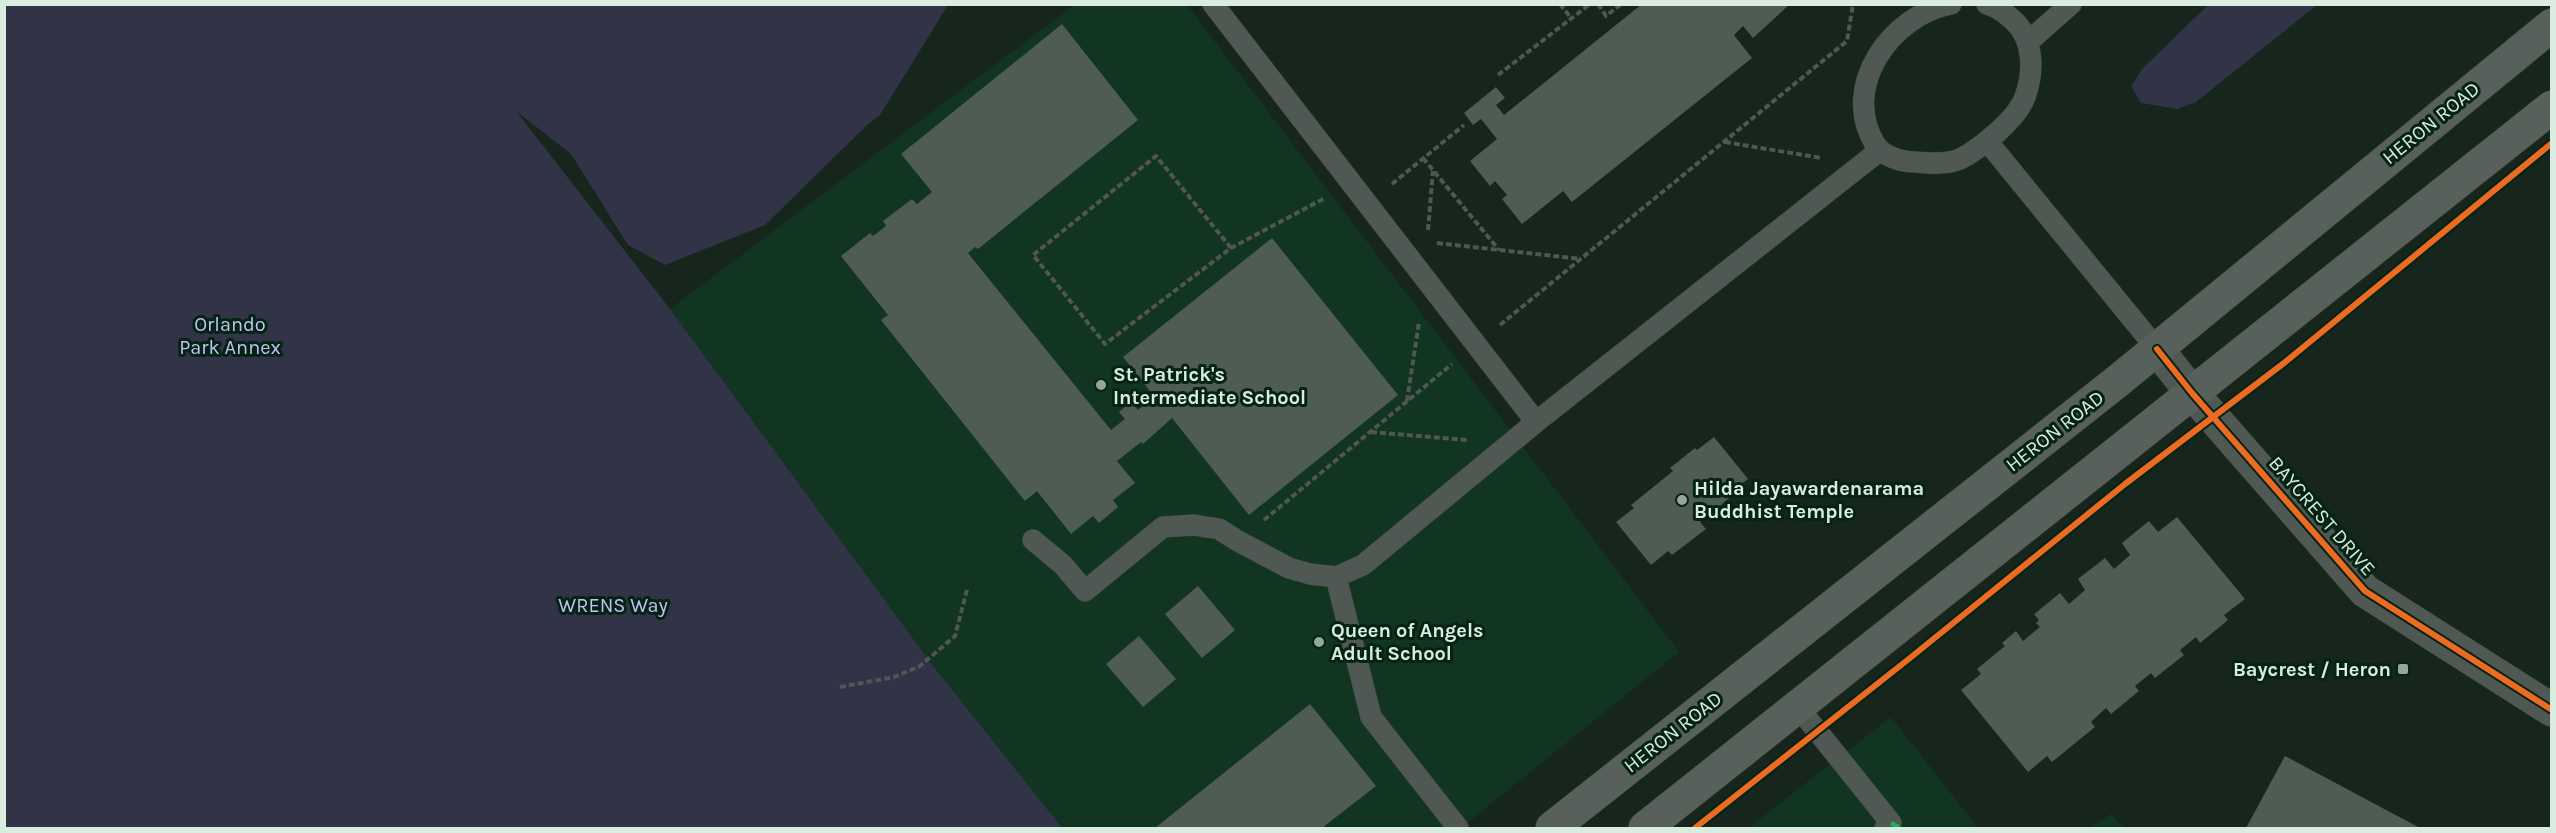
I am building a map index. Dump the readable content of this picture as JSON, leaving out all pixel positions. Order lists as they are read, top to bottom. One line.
{"streets":{"main road":["HERON ROAD"],"street":["BAYCREST DRIVE"]},"crossings":[["HERON ROAD","BAYCREST DRIVE"]],"parks":["Orlando Park Annex","WRENS Way"],"places":{"other":["St. Patrick's Intermediate School","Hilda Jayawardenarama Buddhist Temple","Queen of Angels Adult School"],"transit":["Baycrest / Heron"]}}
